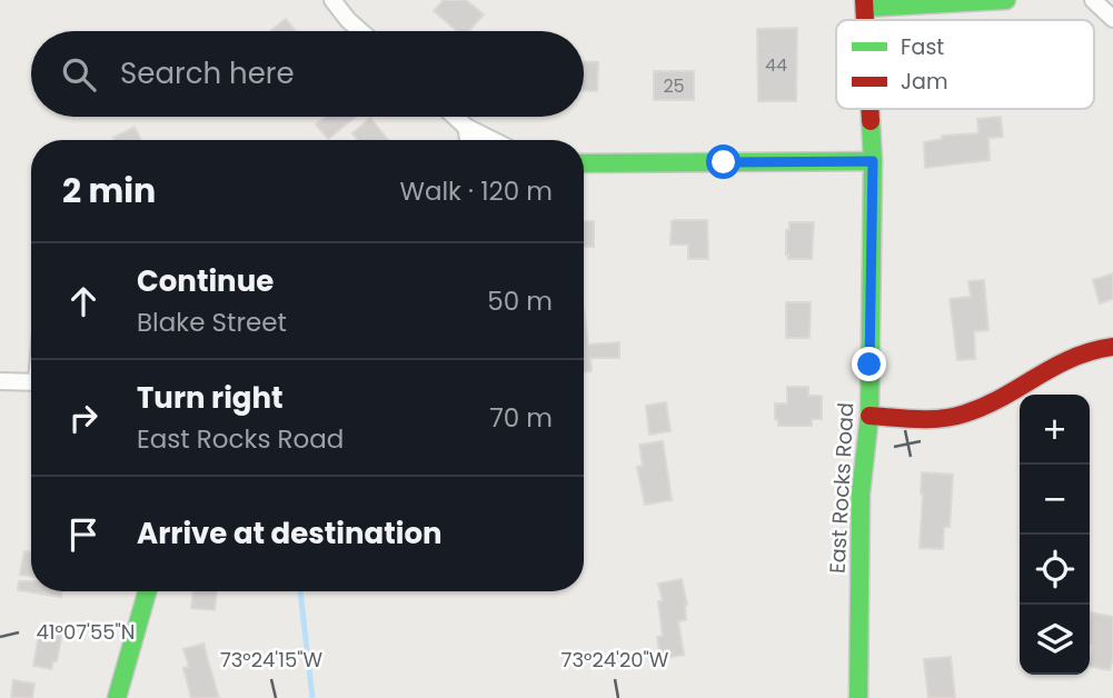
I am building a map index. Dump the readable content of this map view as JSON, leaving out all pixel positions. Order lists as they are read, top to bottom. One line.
{"streets":{"street":["East Rocks Road"]},"house_numbers":["44","25"],"legend":["Fast","Jam"],"page":{"search":"Search here","heading":["2 min","Walk · 120 m"],"list":[["Continue","Blake Street","50 m"],["Turn right","East Rocks Road","70 m"],"Arrive at destination"],"map_buttons":["+","−"]},"coordinates":["41°07'55\"N","73°24'15\"W","73°24'20\"W"]}
